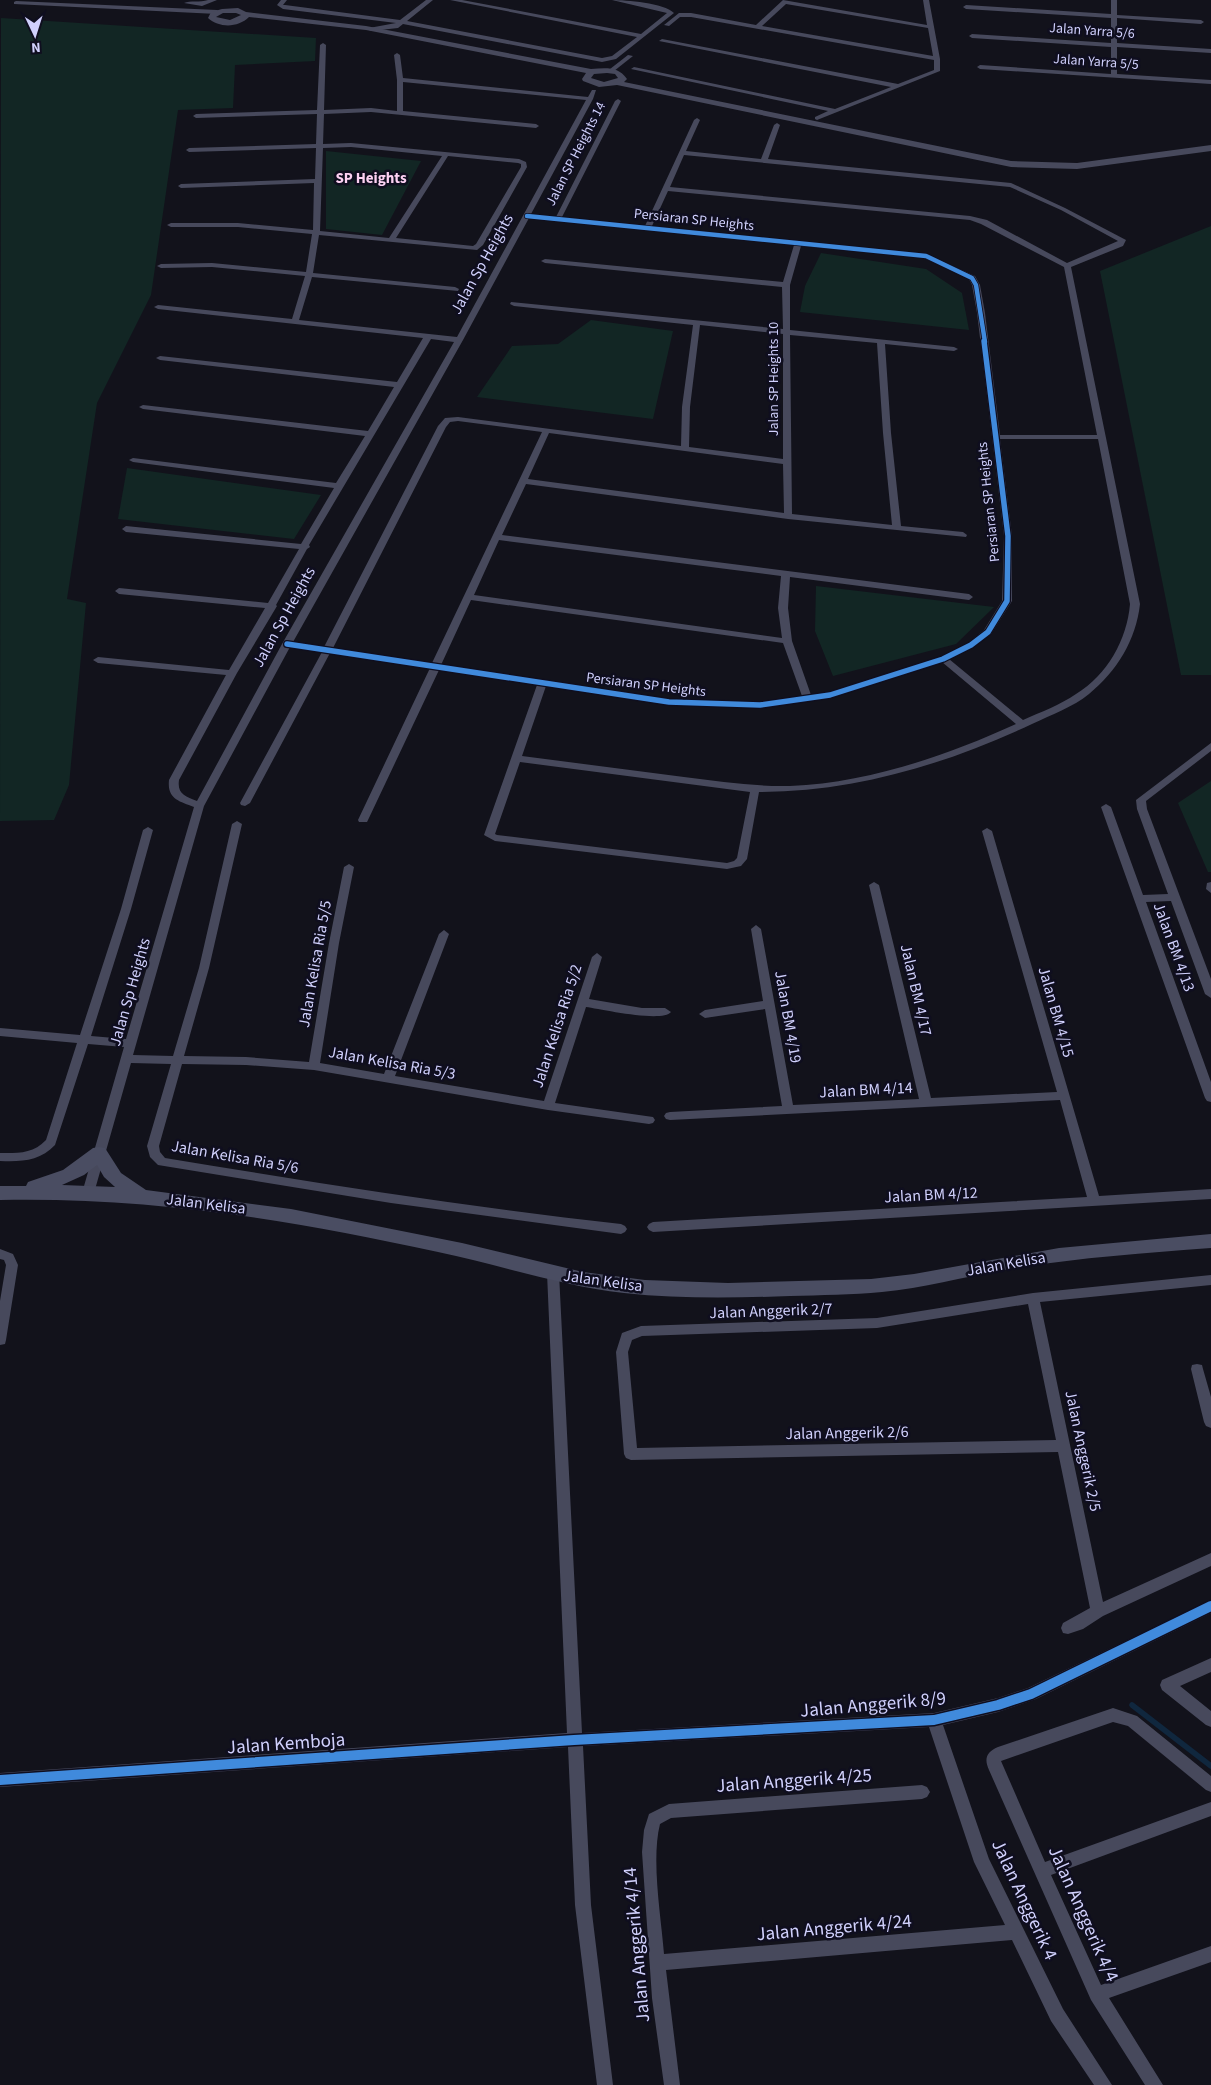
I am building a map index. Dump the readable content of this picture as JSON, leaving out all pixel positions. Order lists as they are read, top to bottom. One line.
{"streets":{"main road":["Jalan Kelisa"],"street":["Jalan Yarra 5/6","Jalan Yarra 5/5","Jalan SP Heights 14","Persiaran SP Heights","Jalan Sp Heights","Jalan SP Heights 10","Jalan BM 4/13","Jalan Kelisa Ria 5/5","Jalan BM 4/17","Jalan BM 4/15","Jalan BM 4/19","Jalan Kelisa Ria 5/2","Jalan Kelisa Ria 5/3","Jalan BM 4/14","Jalan Kelisa Ria 5/6","Jalan BM 4/12","Jalan Anggerik 2/7","Jalan Anggerik 2/6","Jalan Anggerik 2/5","Jalan Anggerik 8/9","Jalan Kemboja","Jalan Anggerik 4/25","Jalan Anggerik 4","Jalan Anggerik 4/4","Jalan Anggerik 4/24","Jalan Anggerik 4/14"]},"crossings":[["Jalan SP Heights 14","Persiaran SP Heights"],["Persiaran SP Heights","Jalan Sp Heights"],["Persiaran SP Heights","Jalan SP Heights 10"],["Jalan Sp Heights","Jalan Kelisa Ria 5/3"],["Jalan Sp Heights","Jalan Kelisa"],["Jalan Kelisa Ria 5/5","Jalan Kelisa Ria 5/3"],["Jalan BM 4/17","Jalan BM 4/14"],["Jalan BM 4/15","Jalan BM 4/14"],["Jalan BM 4/15","Jalan BM 4/12"],["Jalan BM 4/19","Jalan BM 4/14"],["Jalan Kelisa Ria 5/2","Jalan Kelisa Ria 5/3"],["Jalan Kelisa Ria 5/3","Jalan Kelisa Ria 5/6"],["Jalan Anggerik 2/7","Jalan Anggerik 2/6"],["Jalan Anggerik 2/7","Jalan Anggerik 2/5"],["Jalan Anggerik 2/6","Jalan Anggerik 2/5"],["Jalan Anggerik 8/9","Jalan Kemboja"],["Jalan Anggerik 8/9","Jalan Anggerik 4"],["Jalan Anggerik 4/25","Jalan Anggerik 4/14"],["Jalan Anggerik 4","Jalan Anggerik 4/24"],["Jalan Anggerik 4/24","Jalan Anggerik 4/14"]],"districts":["SP Heights"],"north":"bottom"}
